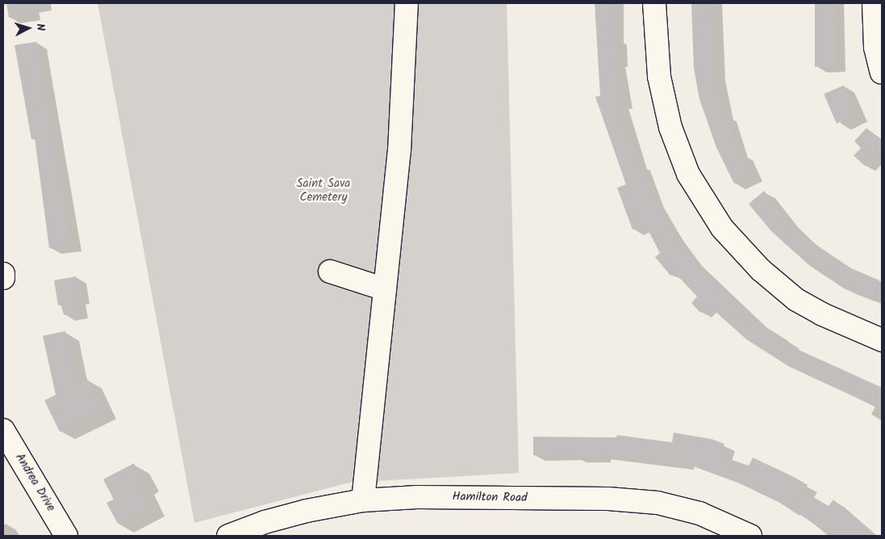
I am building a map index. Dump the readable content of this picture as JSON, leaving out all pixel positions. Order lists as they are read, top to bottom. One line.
{"streets":{"street":["Andrea Drive","Hamilton Road"]},"parks":["Saint Sava Cemetery"],"north":"right"}
